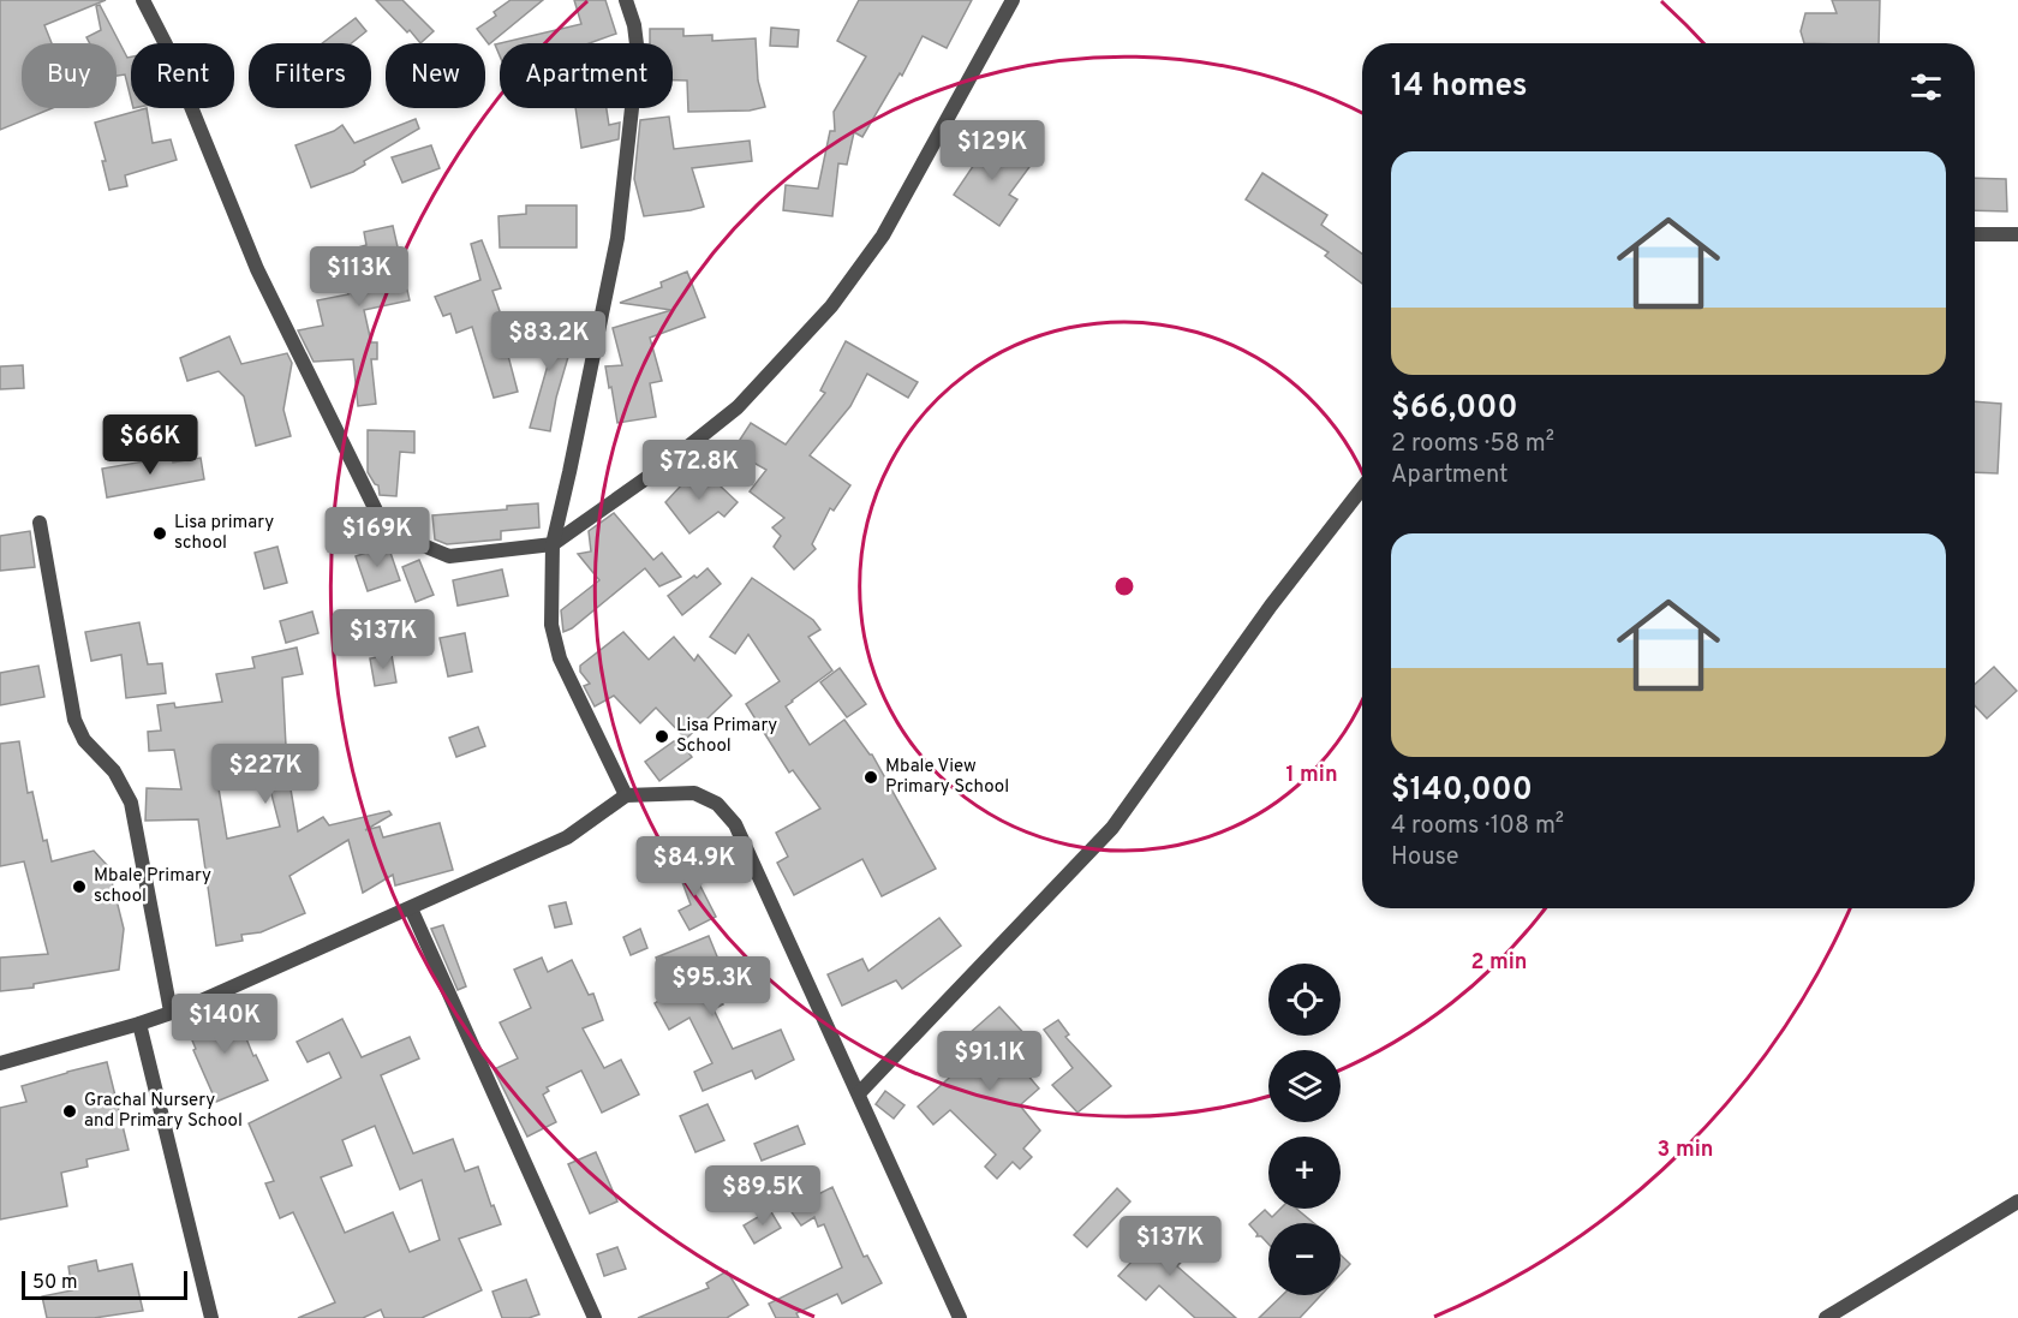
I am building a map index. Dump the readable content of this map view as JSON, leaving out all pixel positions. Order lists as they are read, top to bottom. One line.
{"places":["Lisa primary school","Lisa Primary School","Mbale View Primary School","Mbale Primary school","Grachal Nursery and Primary School"],"scale_bar":"50 m","page":{"chip":["Buy","Rent","Filters","New","Apartment"],"heading":"14 homes","price":["$129K","$113K","$83.2K","$66K","$72.8K","$169K","$137K","$227K","$84.9K","$95.3K","$140K","$91.1K","$89.5K","$137K"],"list":[{"name":"$66,000","note":"2 rooms · 58 m² · Apartment"},{"name":"$140,000","note":"4 rooms · 108 m² · House"}],"map_buttons":["+","−"],"scale":"50 m"},"rings":["1 min","2 min","3 min"]}
